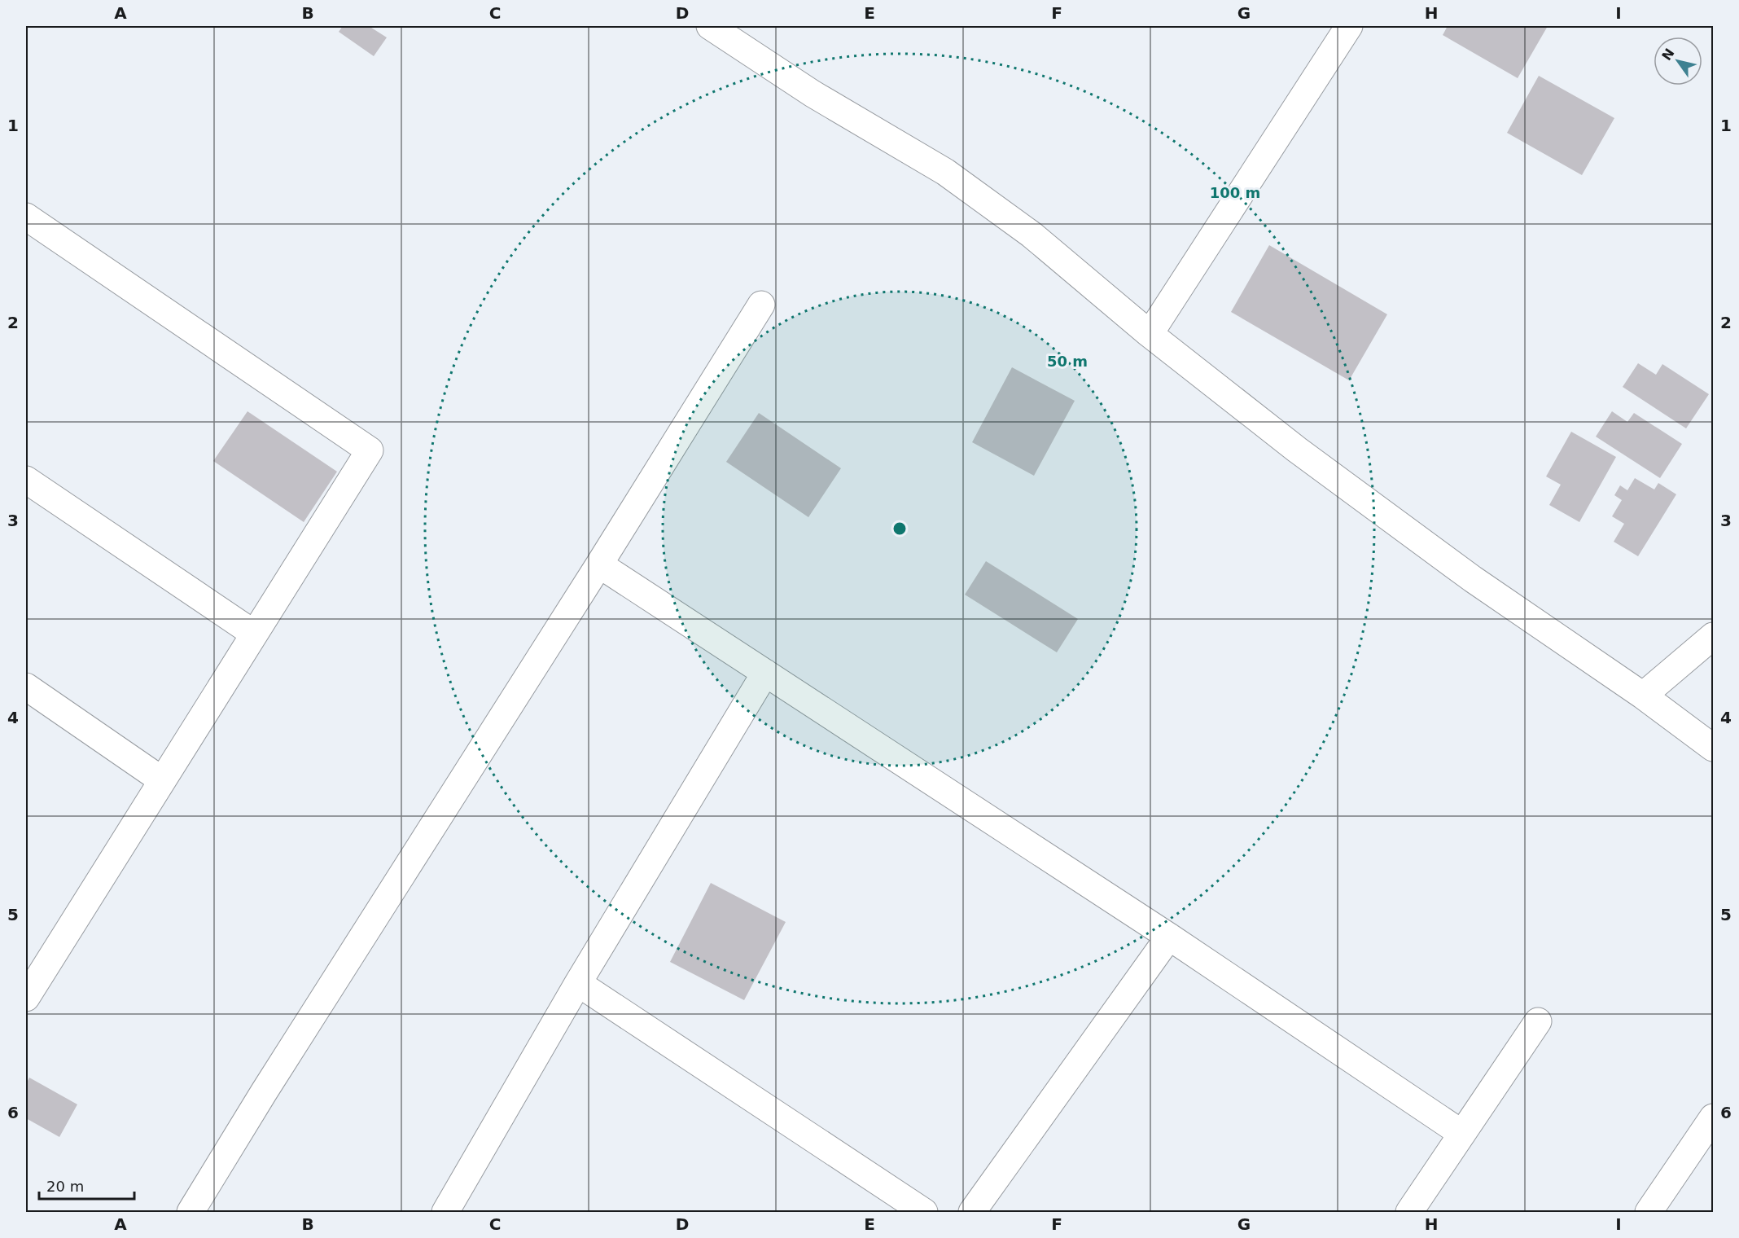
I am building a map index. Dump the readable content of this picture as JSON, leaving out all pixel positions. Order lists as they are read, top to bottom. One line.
{"scale_bar":"20 m","north":"top left","grid":{"columns":["A","B","C","D","E","F","G","H","I"],"rows":["1","2","3","4","5","6"]},"rings":["100 m","50 m"]}
